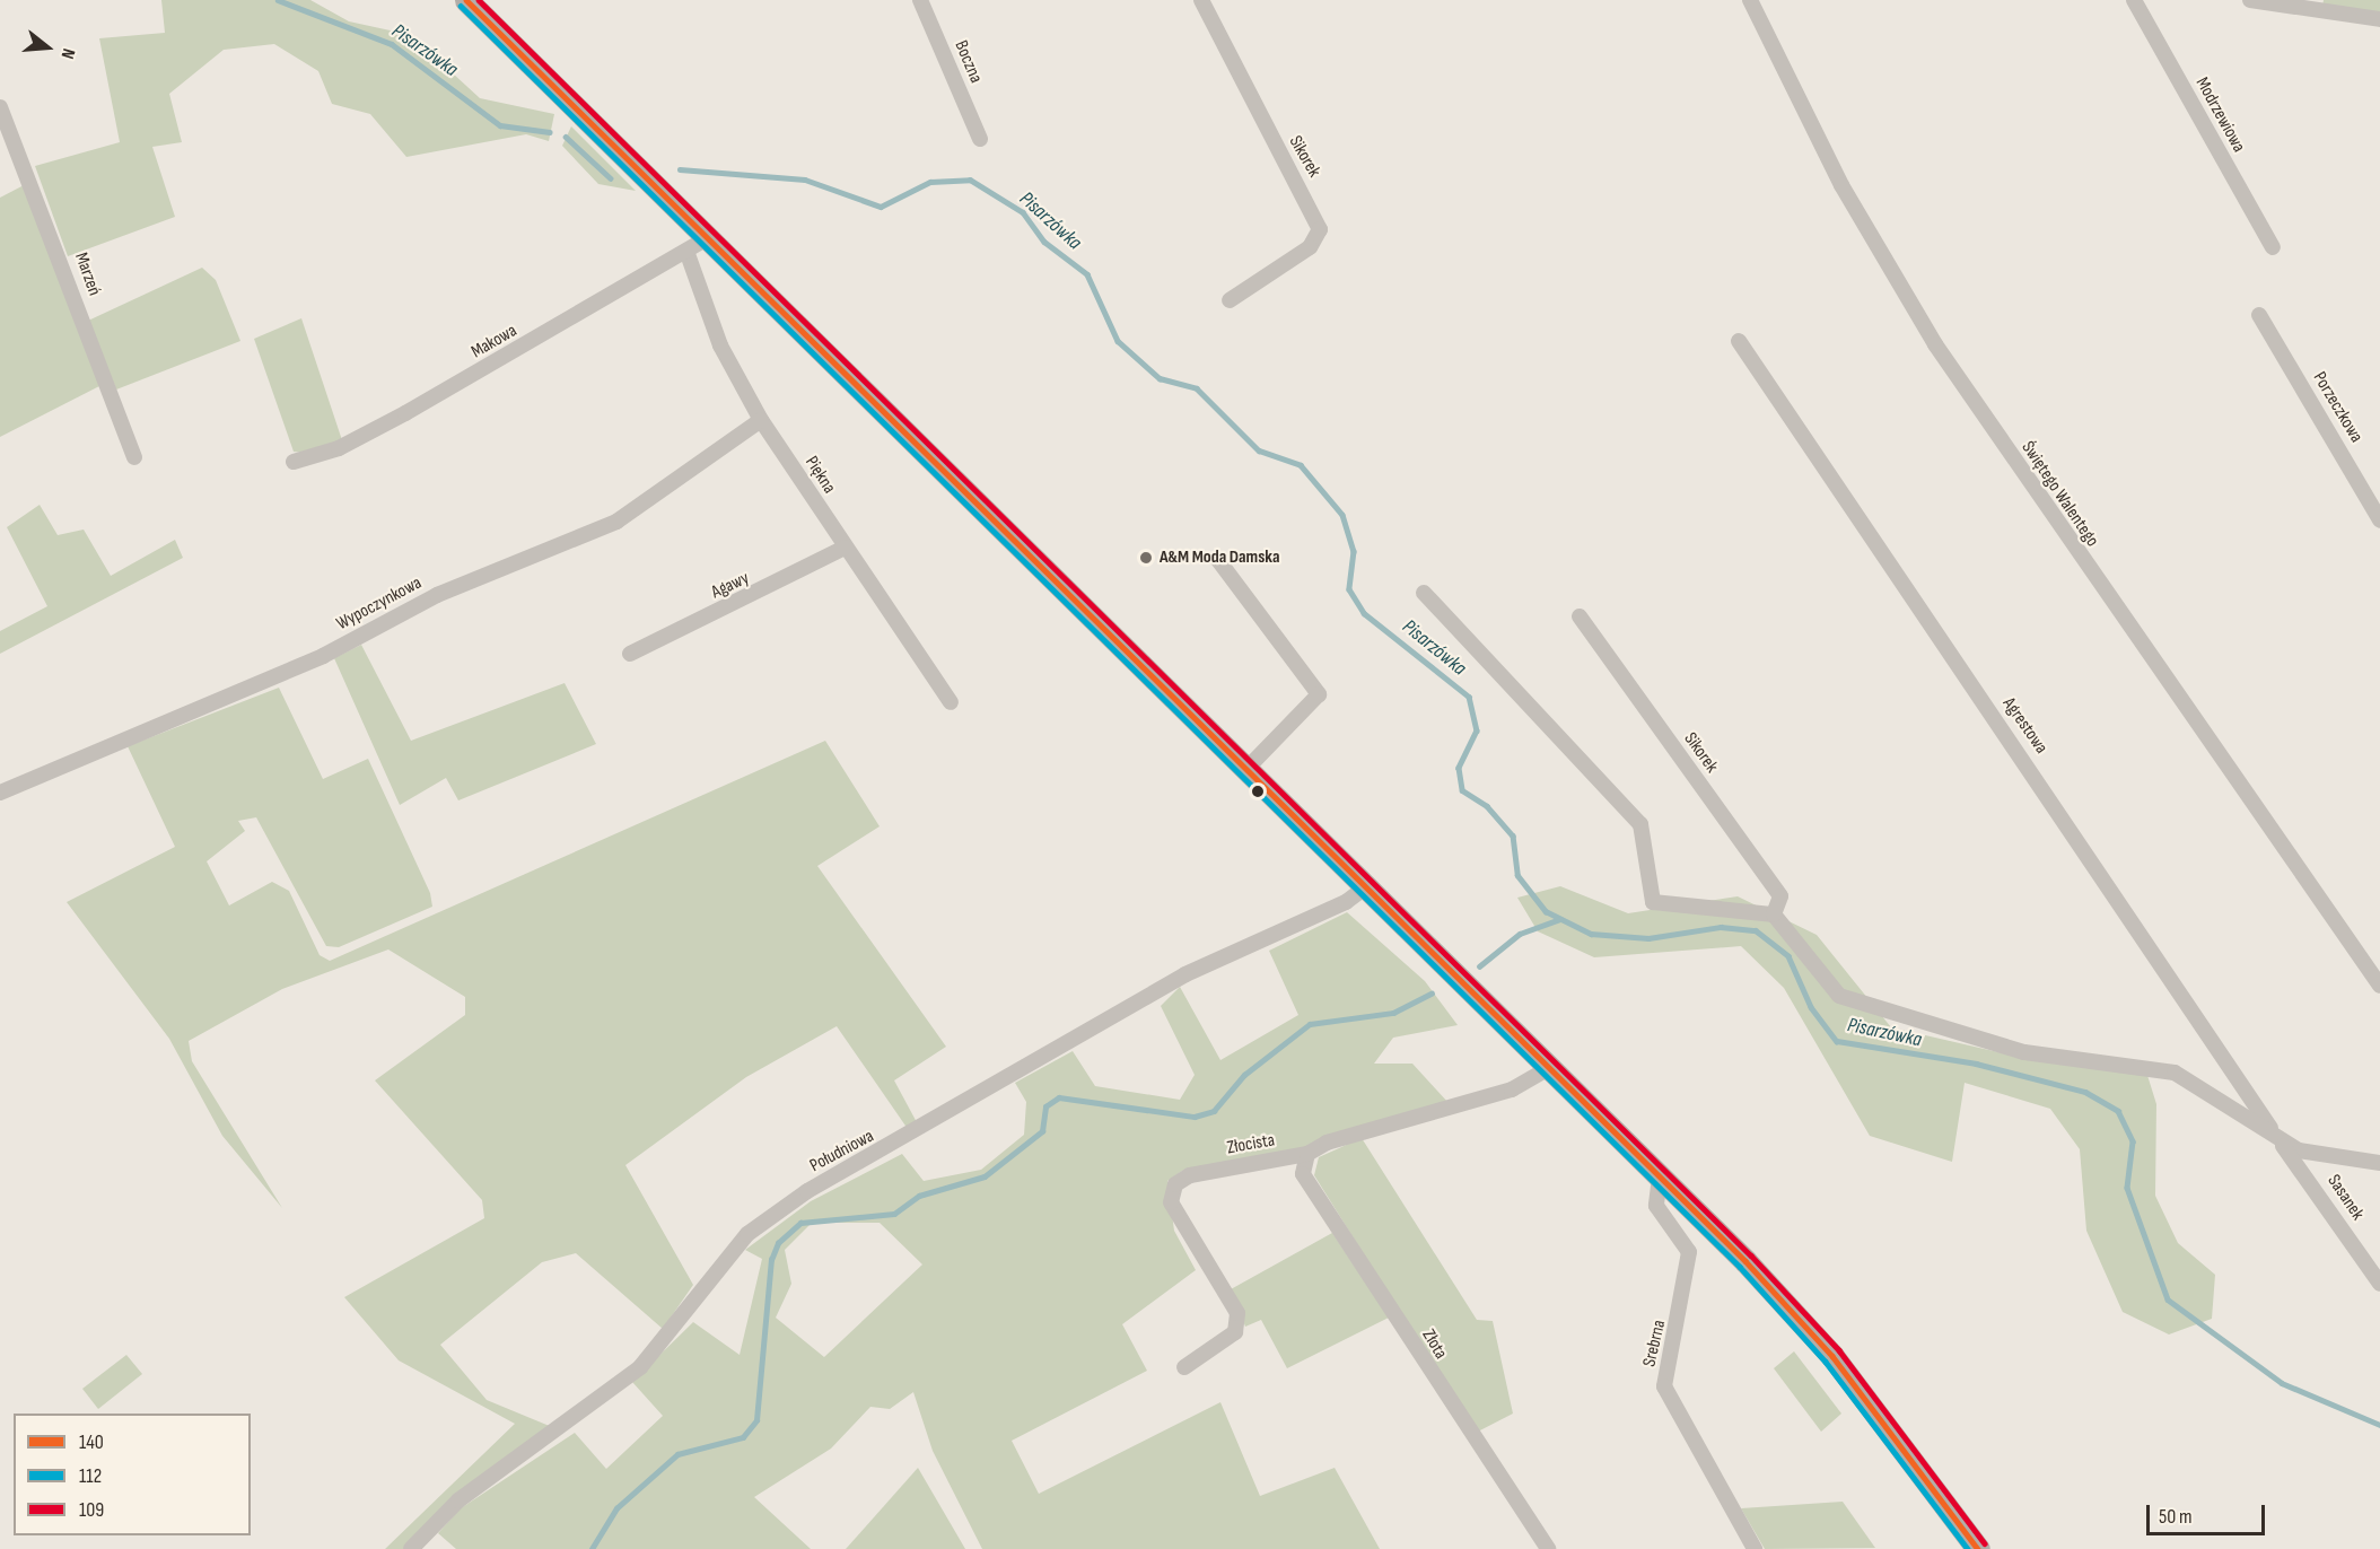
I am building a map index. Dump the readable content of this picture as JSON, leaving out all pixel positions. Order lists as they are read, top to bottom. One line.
{"streets":{"street":["Boczna","Modrzewiowa","Sikorek","Marzeń","Makowa","Porzeczkowa","Piękna","Świętego Walentego","Agawy","Wypoczynkowa","Agrestowa","Złocista","Południowa","Sasanek","Srebrna","Złota"]},"crossings":[["Sikorek","Agrestowa"],["Makowa","Piękna"],["Piękna","Agawy"],["Piękna","Wypoczynkowa"],["Agrestowa","Sasanek"],["Złocista","Złota"]],"water":["Pisarzówka"],"places":["A&M Moda Damska"],"lines":["transit line 140","transit line 109","transit line 112"],"legend":["140","112","109"],"scale_bar":"50 m","north":"right"}
